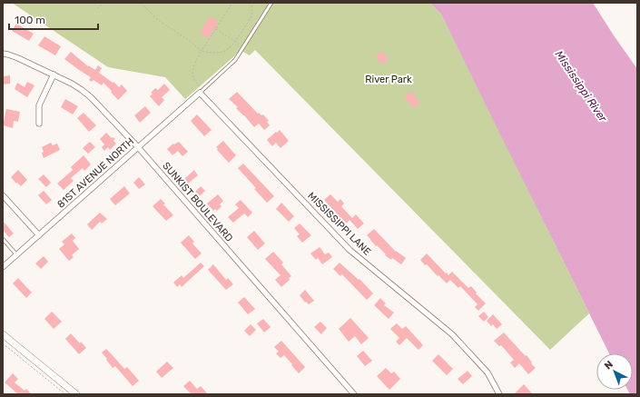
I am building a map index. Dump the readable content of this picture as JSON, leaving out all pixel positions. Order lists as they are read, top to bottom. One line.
{"streets":{"street":["81ST AVENUE NORTH","SUNKIST BOULEVARD","MISSISSIPPI LANE"]},"crossings":[["81ST AVENUE NORTH","SUNKIST BOULEVARD"],["81ST AVENUE NORTH","MISSISSIPPI LANE"]],"water":["Mississippi River"],"parks":["River Park"],"scale_bar":"100 m","north":"top left"}
